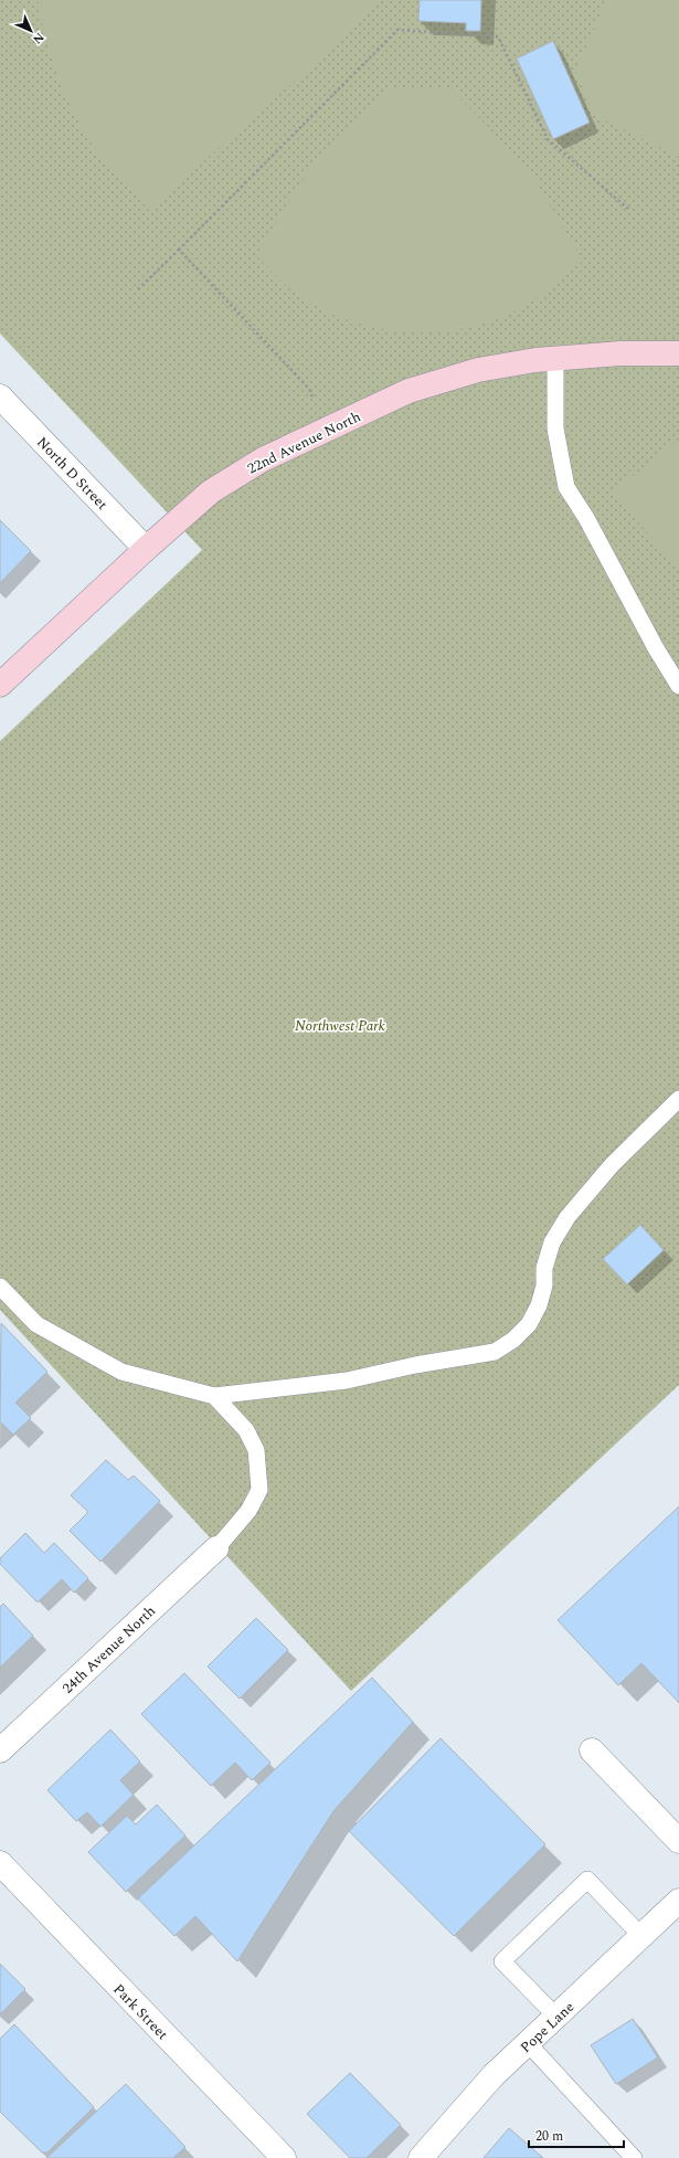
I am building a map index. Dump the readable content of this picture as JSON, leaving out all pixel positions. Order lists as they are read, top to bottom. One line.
{"streets":{"street":["22nd Avenue North","North D Street","24th Avenue North","Park Street","Pope Lane"]},"crossings":[["22nd Avenue North","North D Street"]],"parks":["Northwest Park"],"scale_bar":"20 m","north":"bottom right"}
